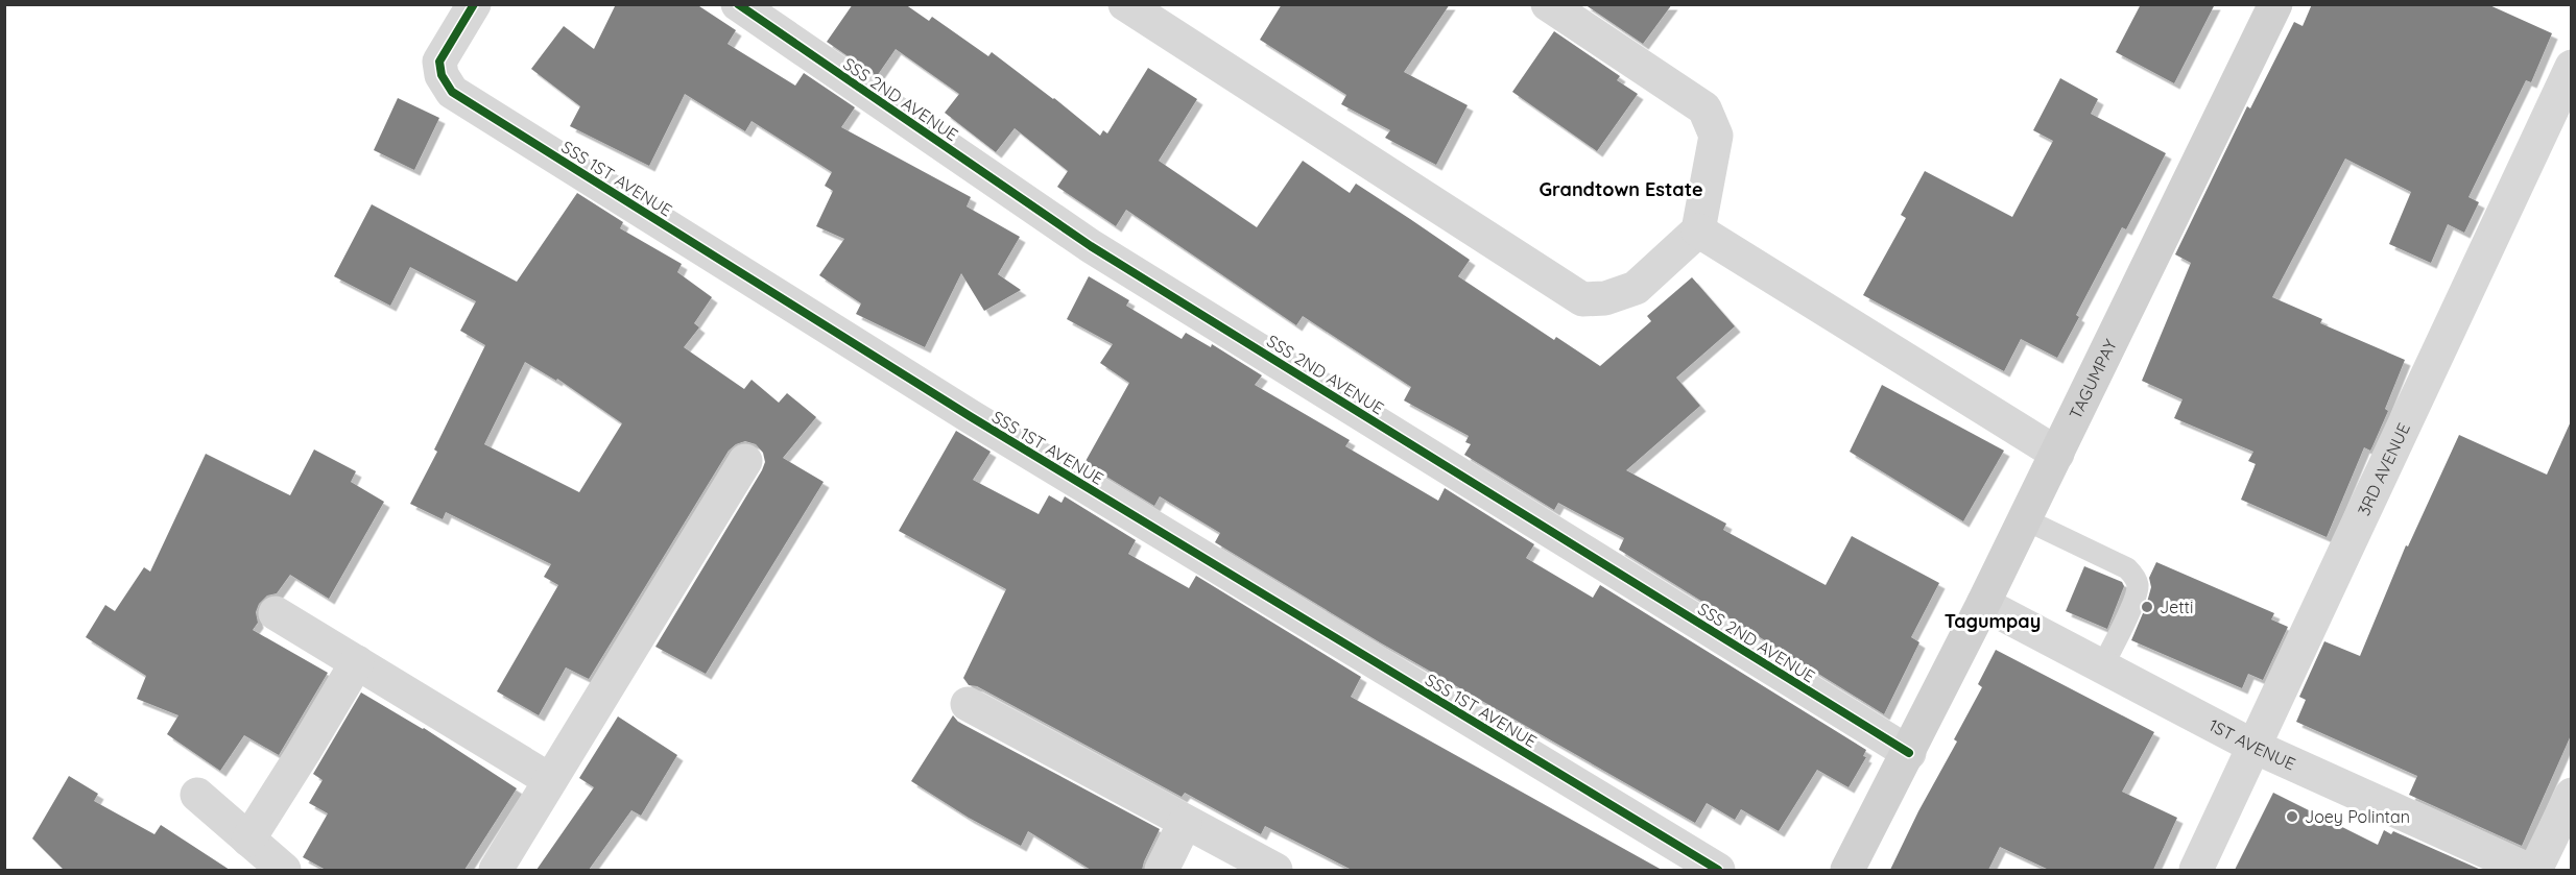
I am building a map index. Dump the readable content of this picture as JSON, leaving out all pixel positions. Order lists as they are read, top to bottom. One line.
{"streets":{"main road":["TAGUMPAY"],"street":["SSS 2ND AVENUE","SSS 1ST AVENUE","3RD AVENUE","1ST AVENUE"]},"crossings":[["SSS 2ND AVENUE","TAGUMPAY"],["TAGUMPAY","1ST AVENUE"],["3RD AVENUE","1ST AVENUE"]],"districts":["Grandtown Estate","Tagumpay"],"places":["Jetti","Joey Polintan"]}
